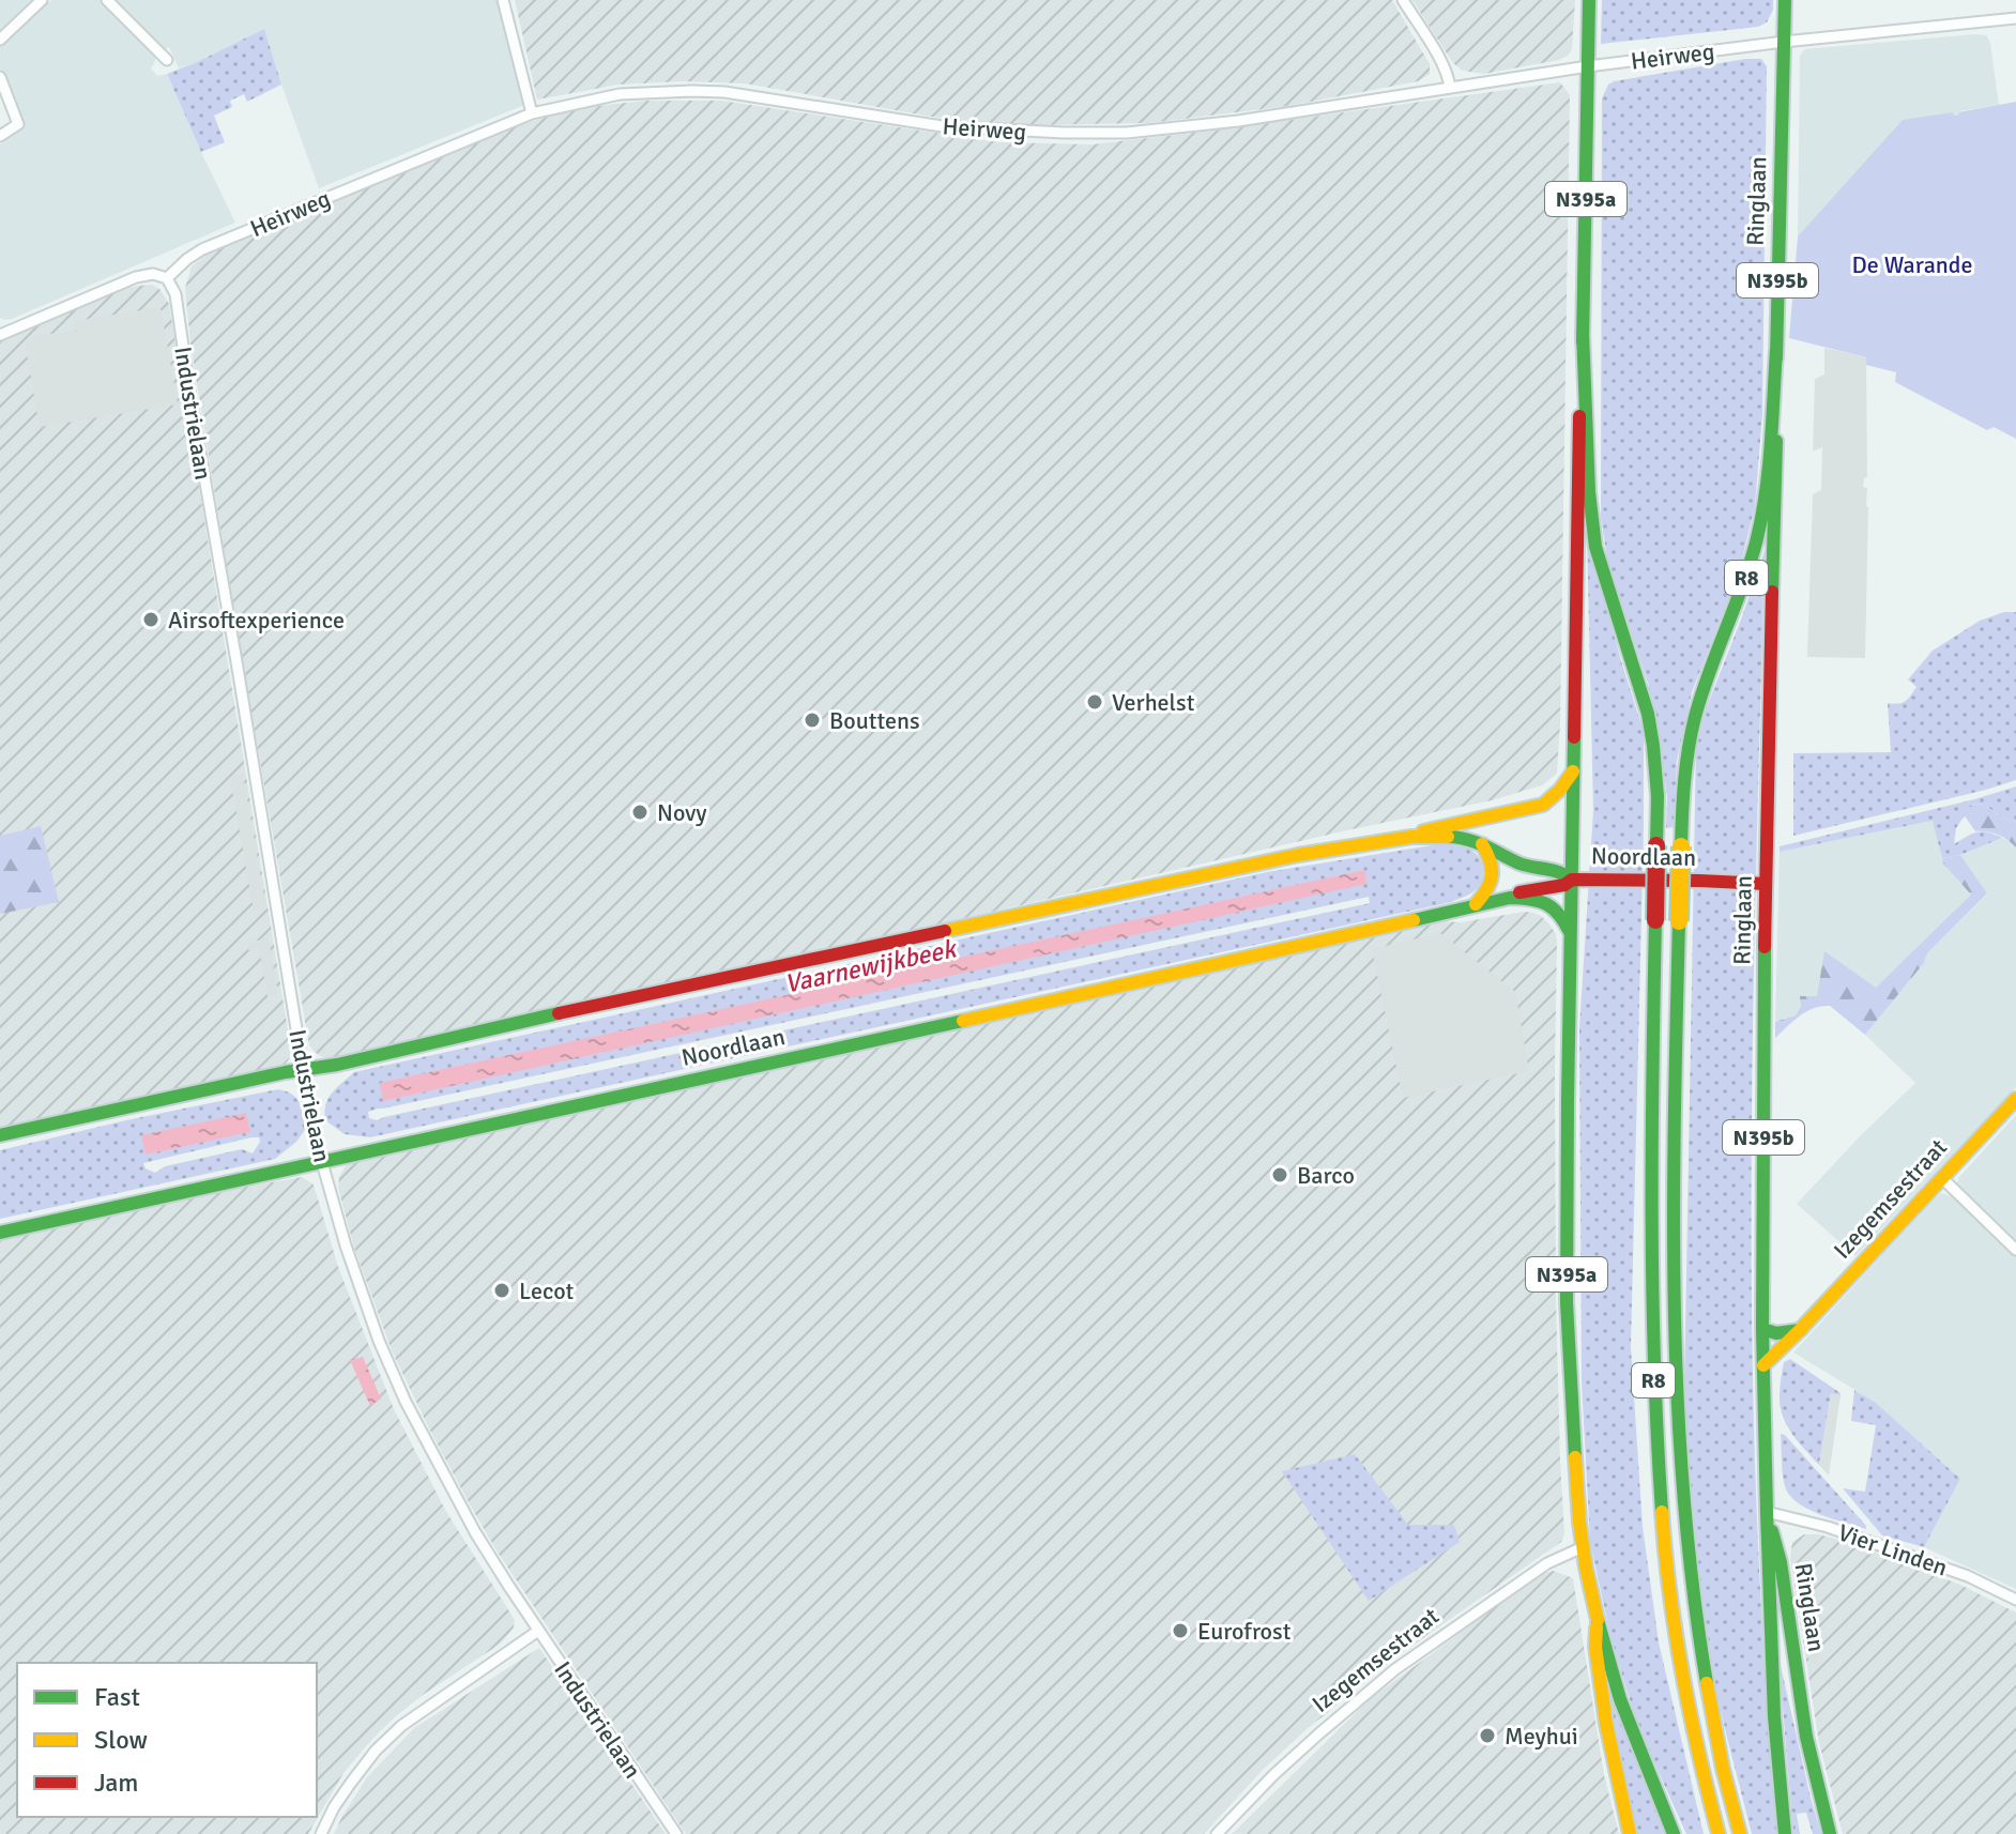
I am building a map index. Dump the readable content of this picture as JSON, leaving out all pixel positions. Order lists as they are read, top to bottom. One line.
{"streets":{"main road":["N395a","Ringlaan","N395b","R8","Noordlaan","Izegemsestraat"],"street":["Heirweg","Industrielaan","Vier Linden"]},"crossings":[["Heirweg","N395a"],["Heirweg","Ringlaan"],["Heirweg","Industrielaan"],["N395a","R8"],["N395a","Noordlaan"],["N395a","Izegemsestraat"],["Ringlaan","R8"],["Ringlaan","Noordlaan"],["Ringlaan","Izegemsestraat"],["Ringlaan","Vier Linden"],["Industrielaan","Noordlaan"]],"water":["Vaarnewijkbeek"],"parks":["De Warande"],"places":["Airsoftexperience","Verhelst","Bouttens","Novy","Barco","Lecot","Eurofrost","Meyhui"],"legend":["Fast","Slow","Jam"]}
